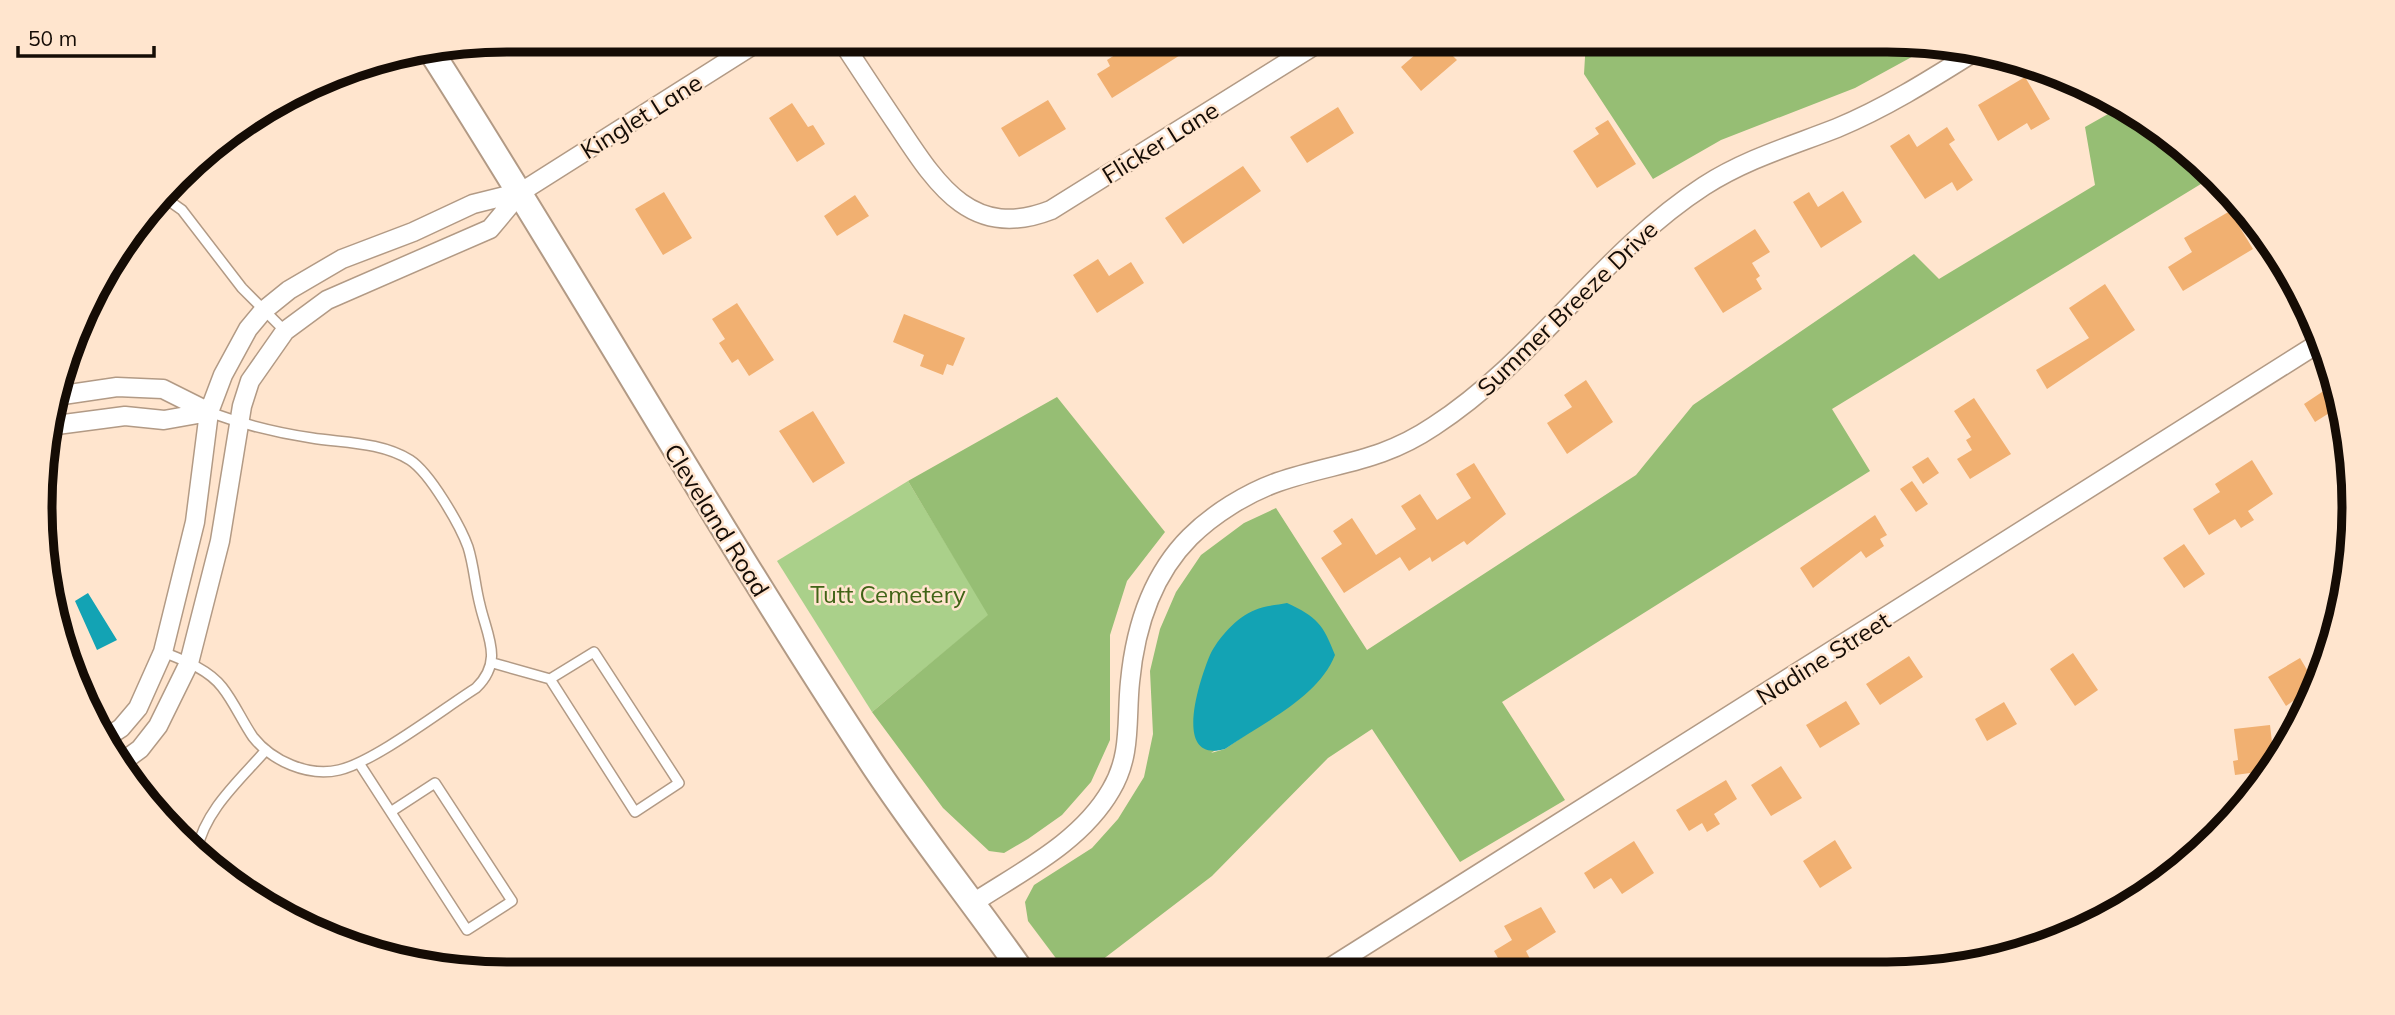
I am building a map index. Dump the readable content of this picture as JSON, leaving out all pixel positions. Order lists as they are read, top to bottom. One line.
{"streets":{"main road":["Cleveland Road"],"street":["Kinglet Lane","Flicker Lane","Summer Breeze Drive","Nadine Street"]},"crossings":[["Kinglet Lane","Cleveland Road"],["Summer Breeze Drive","Cleveland Road"]],"parks":["Tutt Cemetery"],"scale_bar":"50 m"}
